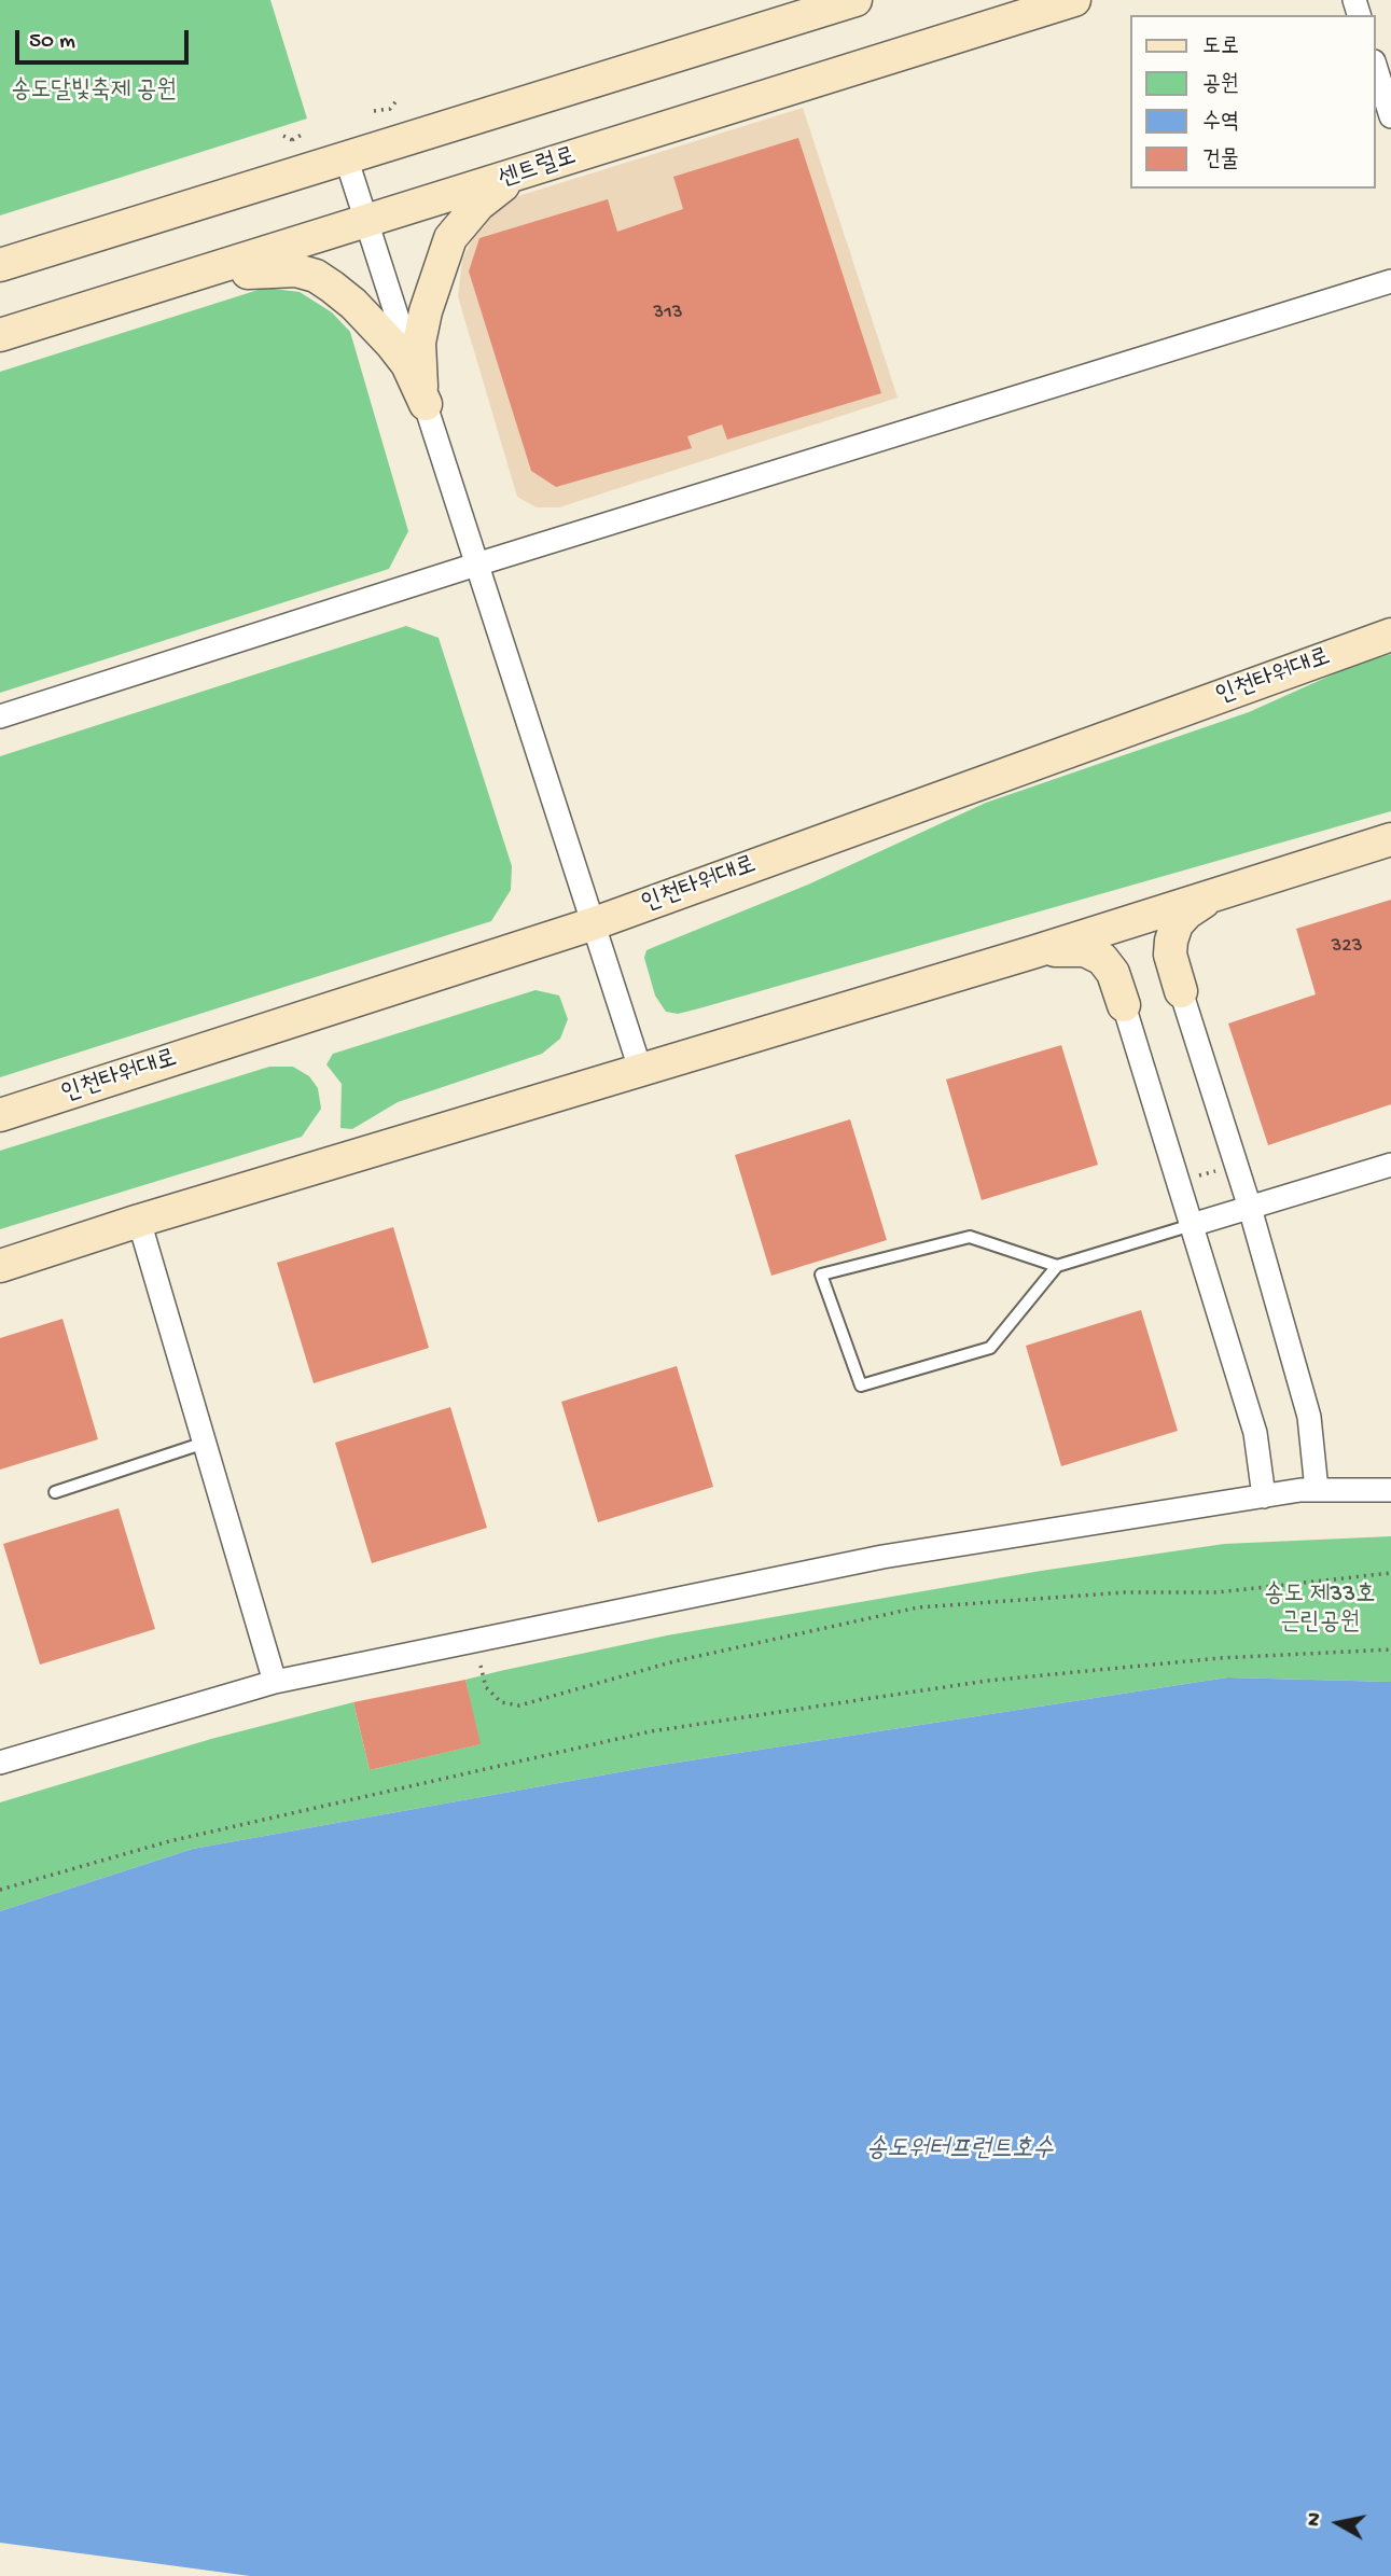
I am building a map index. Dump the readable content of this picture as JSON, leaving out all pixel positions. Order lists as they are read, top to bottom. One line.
{"streets":{"main road":["센트럴로","인천타워대로"]},"water":["송도워터프런트호수"],"parks":["송도달빛축제 공원","송도 제33호 근린공원"],"house_numbers":["313","323"],"legend":["도로","공원","수역","건물"],"scale_bar":"50 m","north":"left"}
